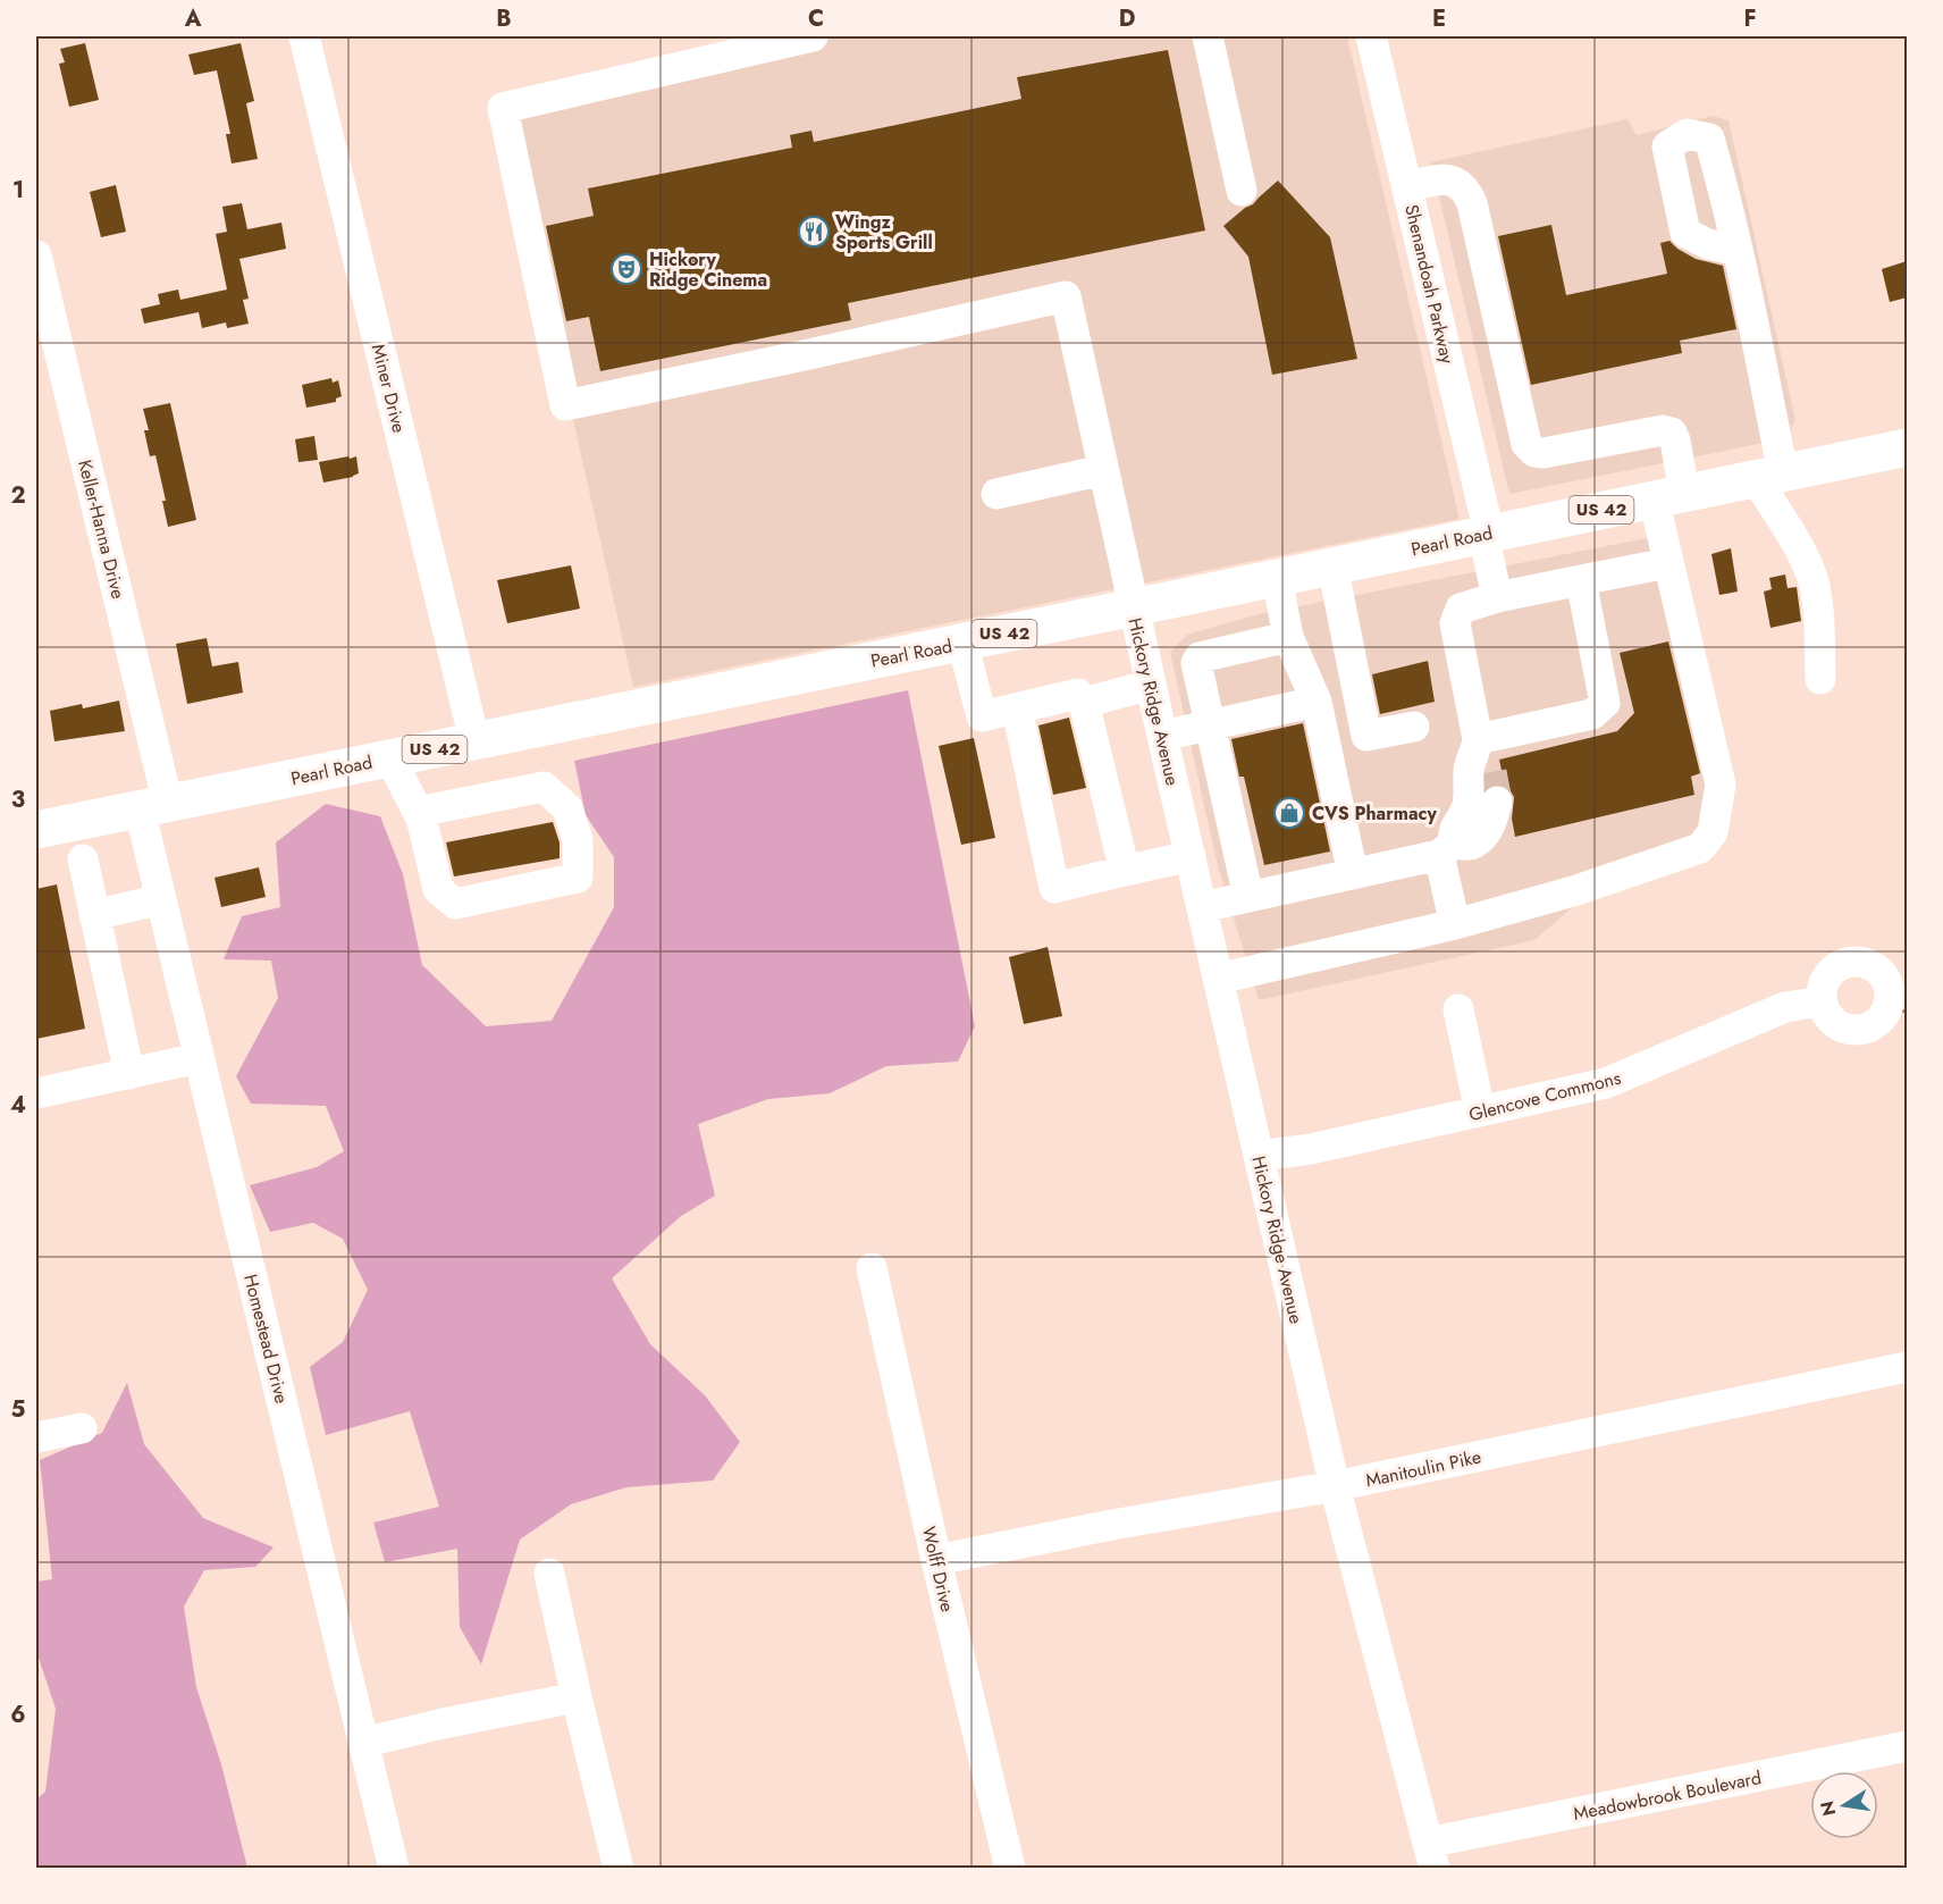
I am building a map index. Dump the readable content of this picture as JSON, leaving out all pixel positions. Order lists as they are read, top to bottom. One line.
{"streets":{"main road":["US 42","Pearl Road"],"street":["Shenandoah Parkway","Miner Drive","Keller-Hanna Drive","Hickory Ridge Avenue","Glencove Commons","Homestead Drive","Manitoulin Pike","Wolff Drive","Meadowbrook Boulevard"]},"crossings":[["Shenandoah Parkway","Pearl Road"],["Miner Drive","Pearl Road"],["Keller-Hanna Drive","Pearl Road"],["Keller-Hanna Drive","Homestead Drive"],["Pearl Road","Hickory Ridge Avenue"],["Pearl Road","Homestead Drive"],["Hickory Ridge Avenue","Glencove Commons"],["Hickory Ridge Avenue","Manitoulin Pike"],["Hickory Ridge Avenue","Meadowbrook Boulevard"],["Manitoulin Pike","Wolff Drive"]],"places":{"restaurant":["Wingz Sports Grill"],"theatre":["Hickory Ridge Cinema"],"shop":["CVS Pharmacy"]},"north":"left","grid":{"columns":["A","B","C","D","E","F"],"rows":["1","2","3","4","5","6"]}}
